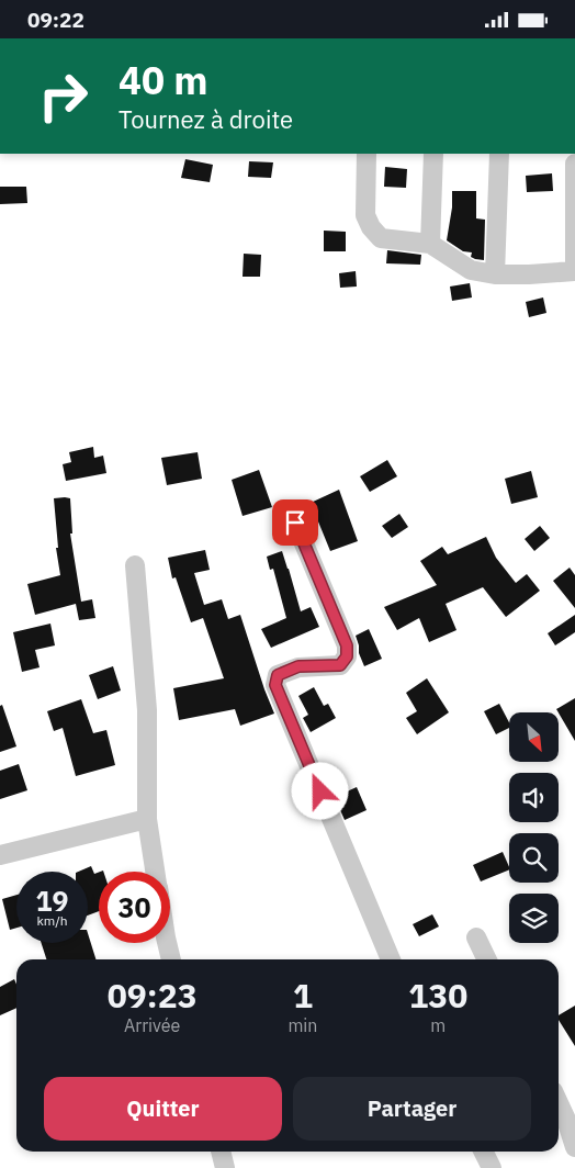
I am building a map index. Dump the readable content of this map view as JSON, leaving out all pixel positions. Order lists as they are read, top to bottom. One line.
{"north":"bottom right","page":{"status":"09:22","turn":["40 m","Tournez à droite"],"speed":"19 km/h","limit":"30","eta":["09:23","Arrivée","1","min","130","m"],"buttons":["Quitter","Partager"]}}
